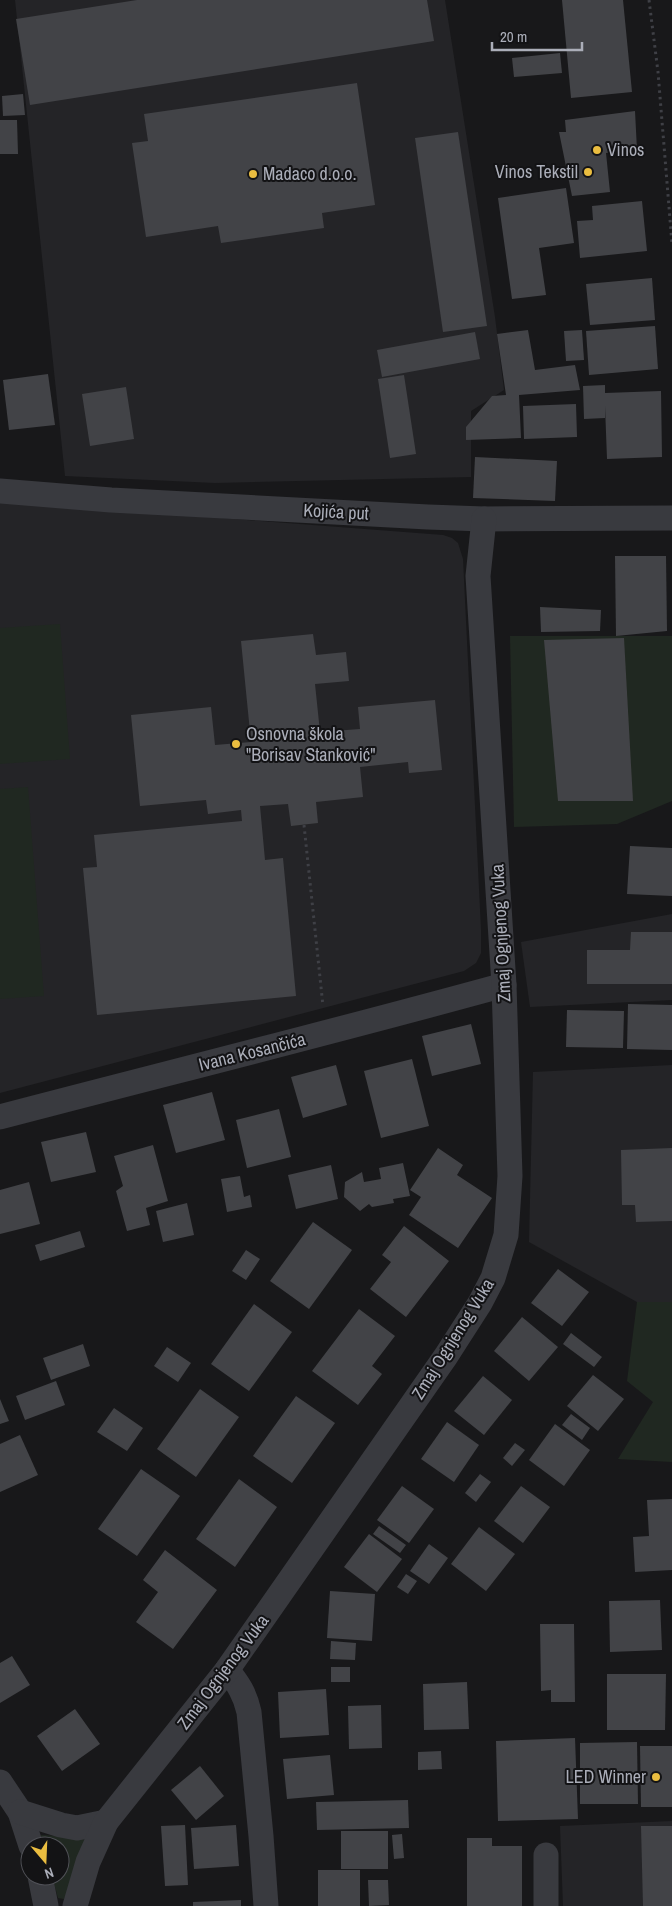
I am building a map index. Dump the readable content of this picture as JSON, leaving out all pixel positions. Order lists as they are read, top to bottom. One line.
{"streets":{"street":["Kojića put","Zmaj Ognjenog Vuka","Ivana Kosančića"]},"crossings":[["Kojića put","Zmaj Ognjenog Vuka"],["Zmaj Ognjenog Vuka","Ivana Kosančića"]],"places":["Vinos","Vinos Tekstil","Madaco d.o.o.","Osnovna škola \"Borisav Stanković\"","LED Winner"],"scale_bar":"20 m","north":"bottom"}
